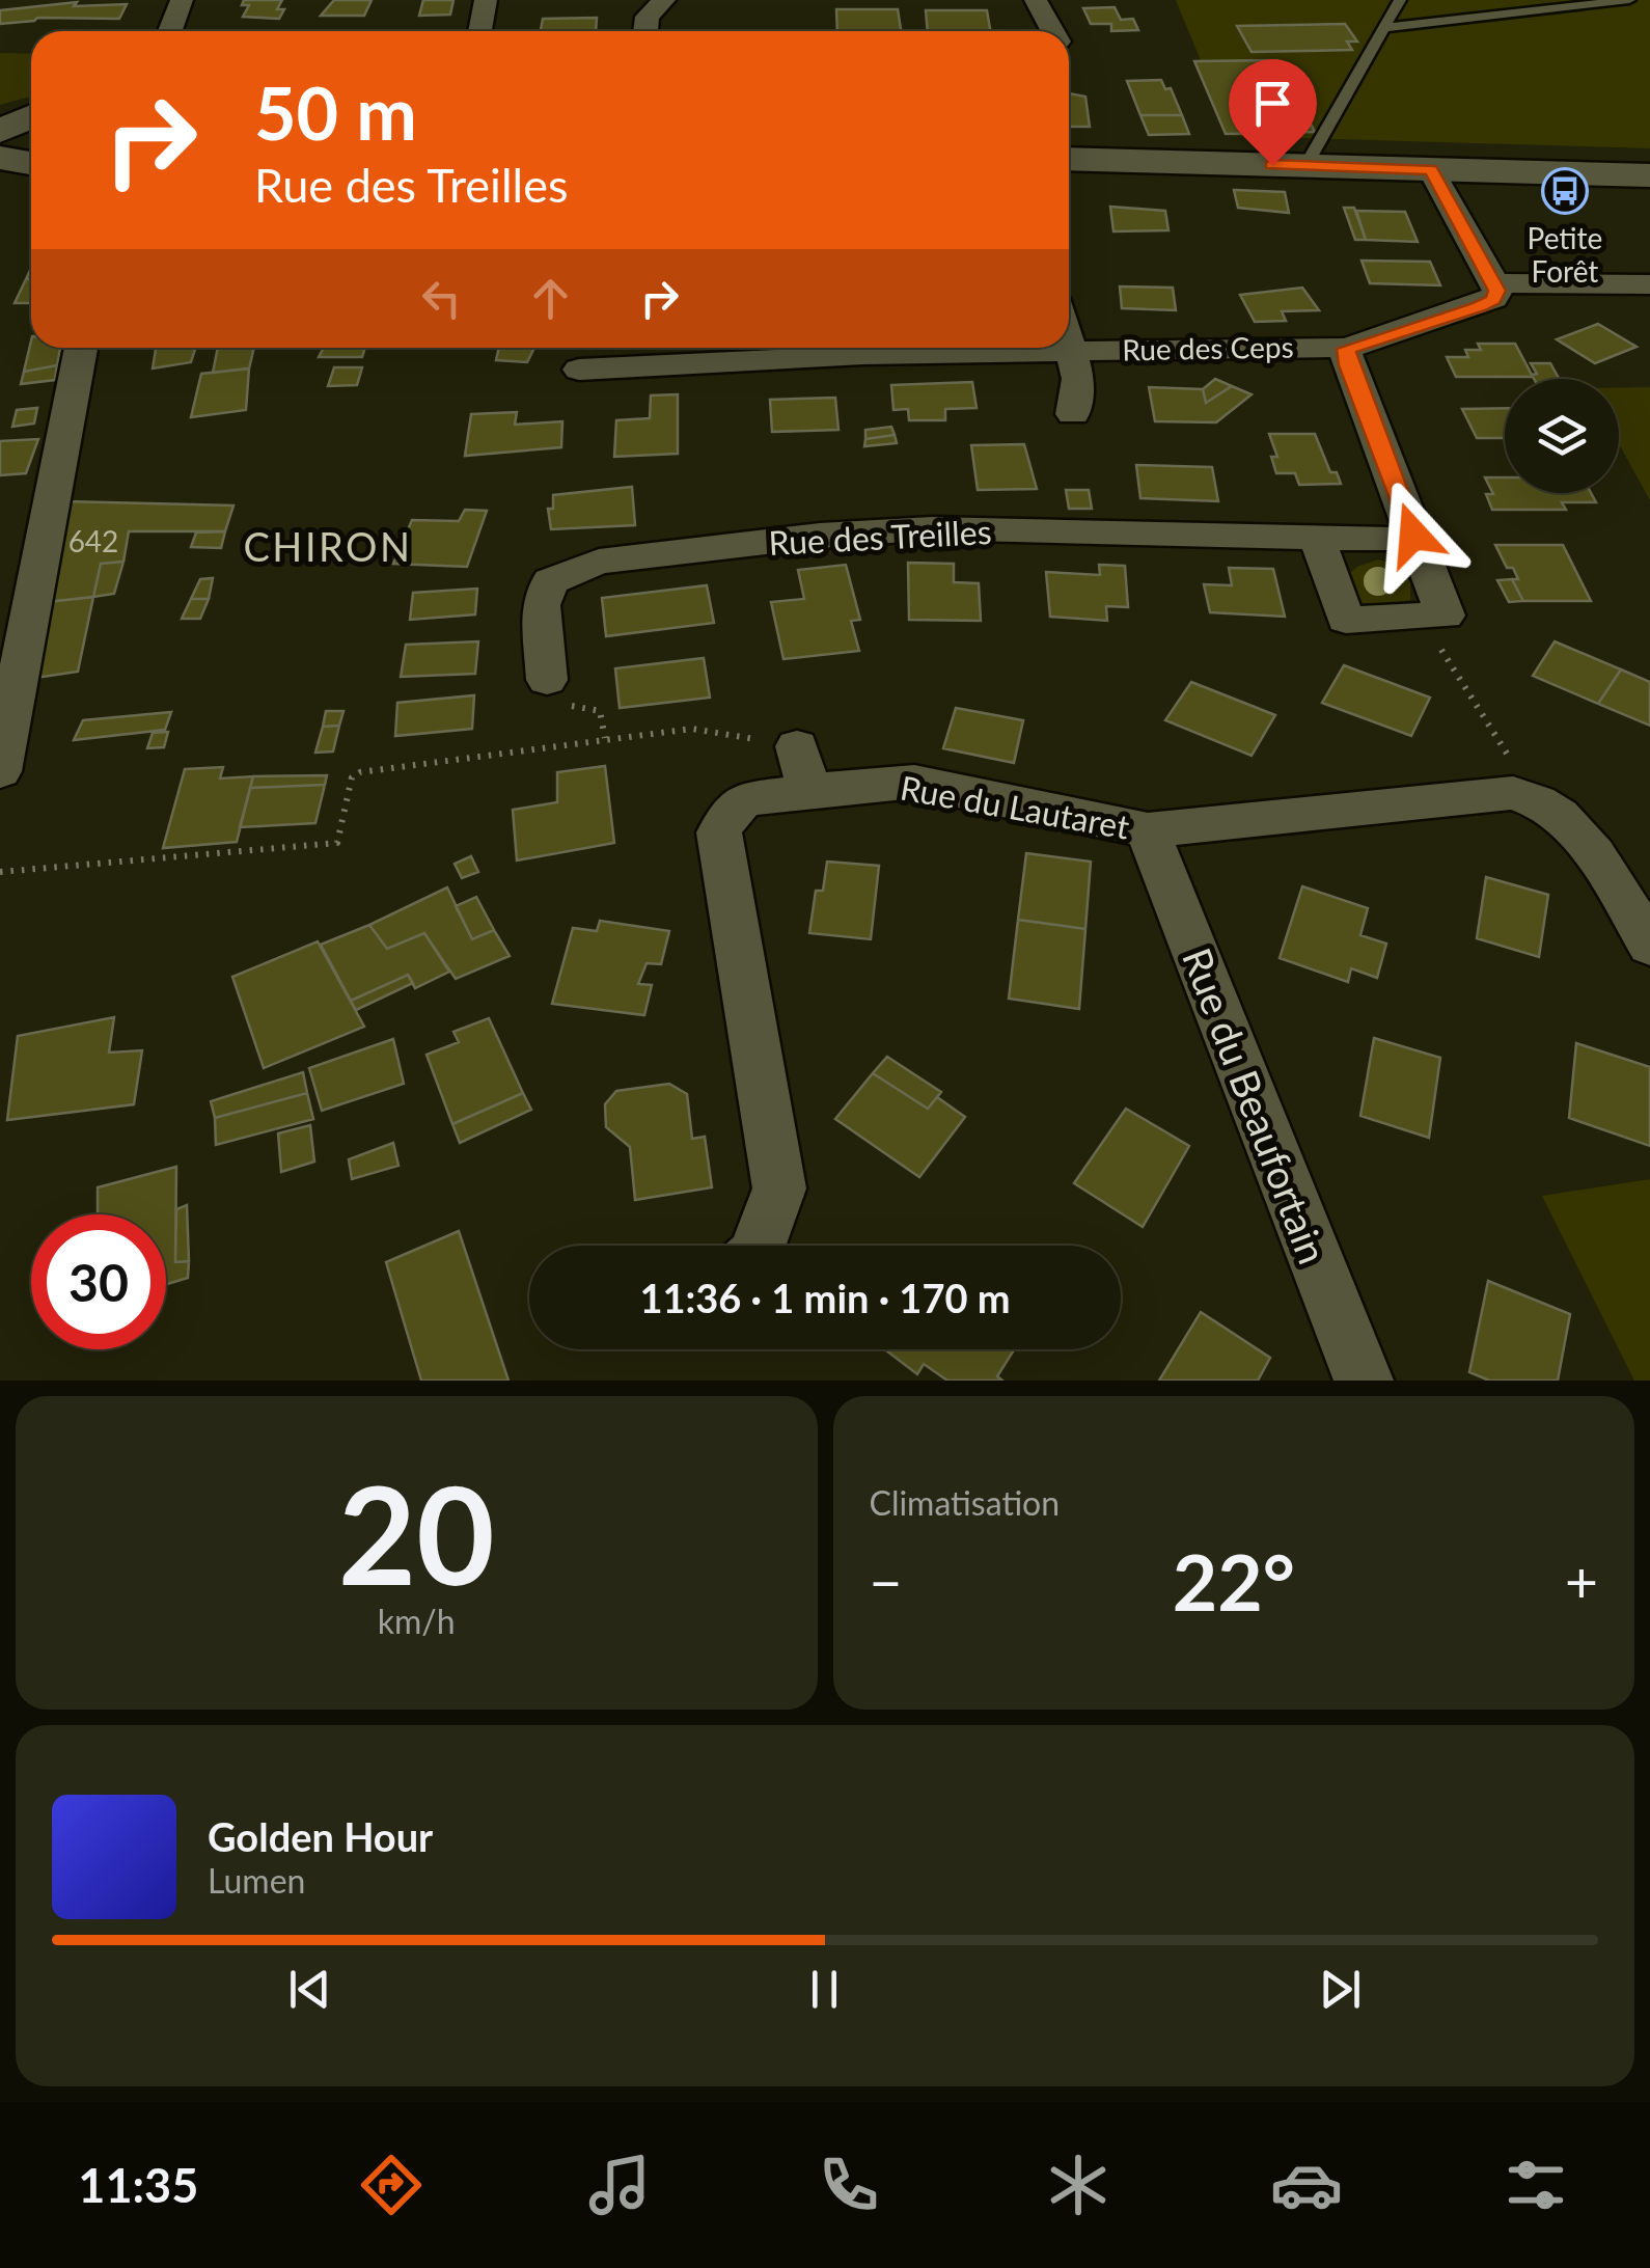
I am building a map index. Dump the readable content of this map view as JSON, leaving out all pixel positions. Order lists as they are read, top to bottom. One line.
{"streets":{"street":["Rue des Ceps","Rue des Treilles","Rue du Lautaret","Rue du Beaufortain"]},"crossings":[["Rue du Lautaret","Rue du Beaufortain"]],"districts":["CHIRON"],"places":{"bus stop":["Petite Forêt"]},"house_numbers":["642"],"page":{"turn":["50 m","Rue des Treilles"],"limit":"30","trip":"11:36 · 1 min · 170 m","tile":[["20","km/h"],"Climatisation"],"heat":["−","22°","+"],"song":["Golden Hour","Lumen"],"tabs":"11:35"}}
